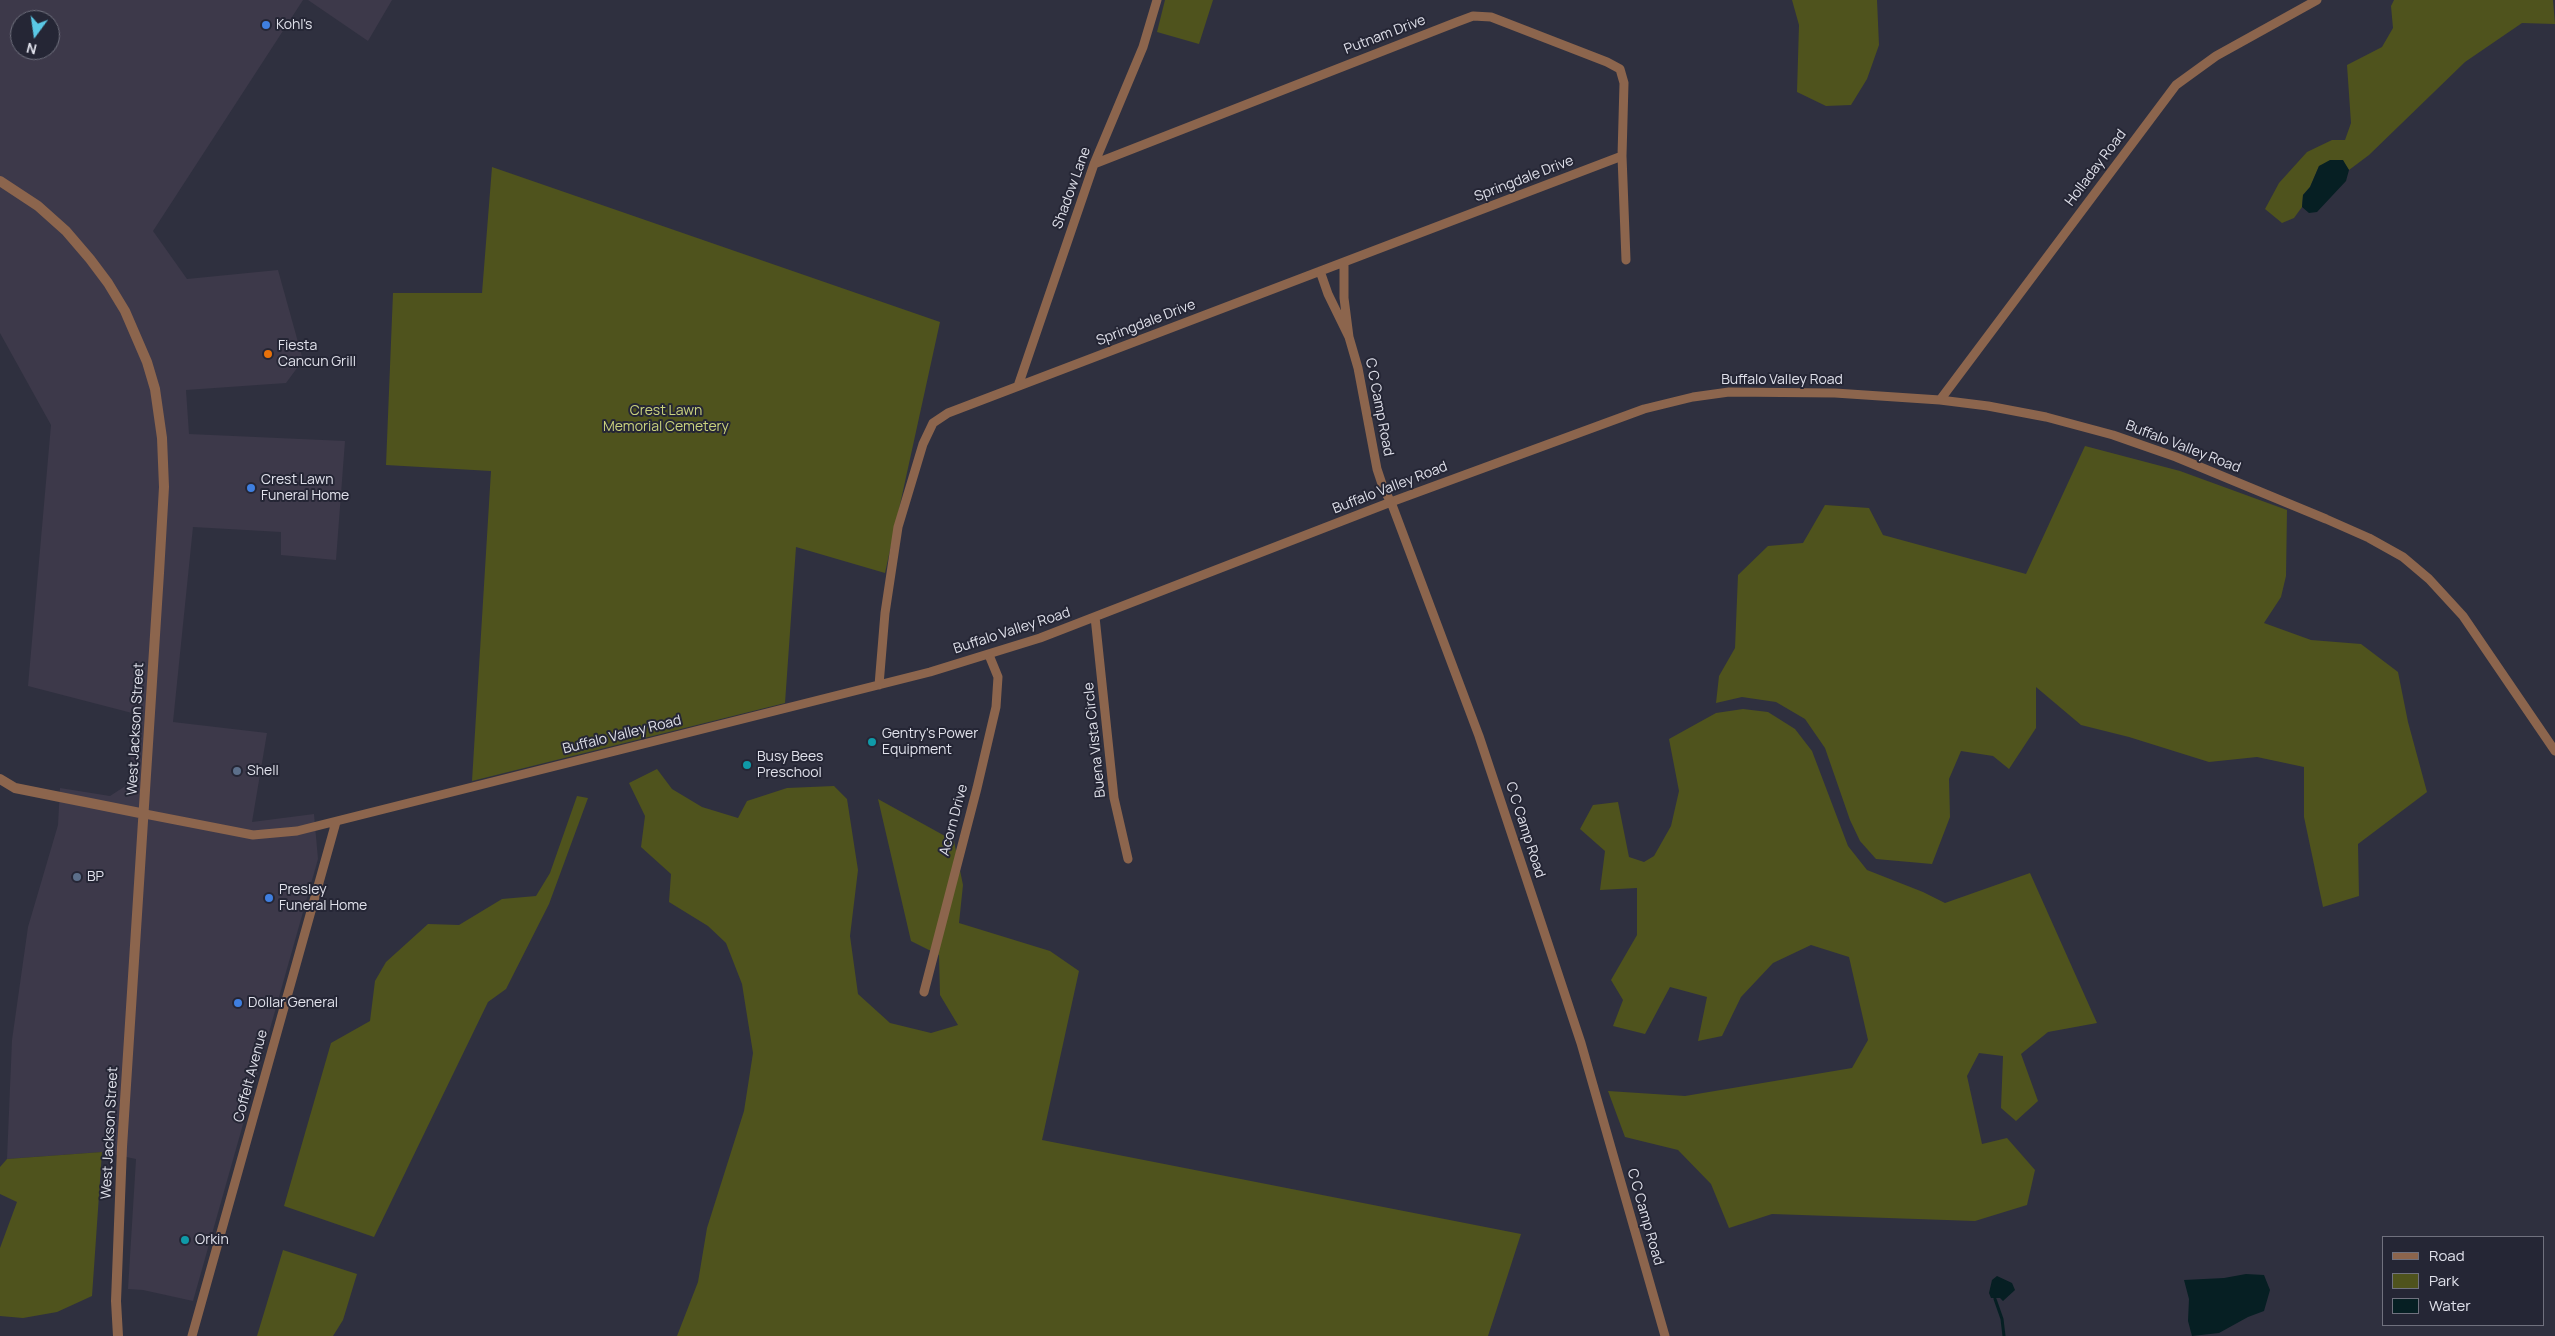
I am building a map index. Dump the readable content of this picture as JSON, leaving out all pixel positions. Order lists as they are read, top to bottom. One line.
{"streets":{"street":["Putnam Drive","Holladay Road","Springdale Drive","Shadow Lane","Buffalo Valley Road","C C Camp Road","West Jackson Street","Buena Vista Circle","Acorn Drive","Coffelt Avenue"]},"crossings":[["Putnam Drive","Springdale Drive"],["Putnam Drive","Shadow Lane"],["Holladay Road","Buffalo Valley Road"],["Springdale Drive","Shadow Lane"],["Springdale Drive","Buffalo Valley Road"],["Buffalo Valley Road","C C Camp Road"],["Buffalo Valley Road","West Jackson Street"],["Buffalo Valley Road","Buena Vista Circle"],["Buffalo Valley Road","Acorn Drive"],["Buffalo Valley Road","Coffelt Avenue"]],"parks":["Crest Lawn Memorial Cemetery"],"places":["Kohl's","Fiesta Cancun Grill","Crest Lawn Funeral Home","Gentry's Power Equipment","Busy Bees Preschool","Shell","BP","Presley Funeral Home","Dollar General","Orkin"],"legend":["Road","Park","Water"],"north":"bottom"}
